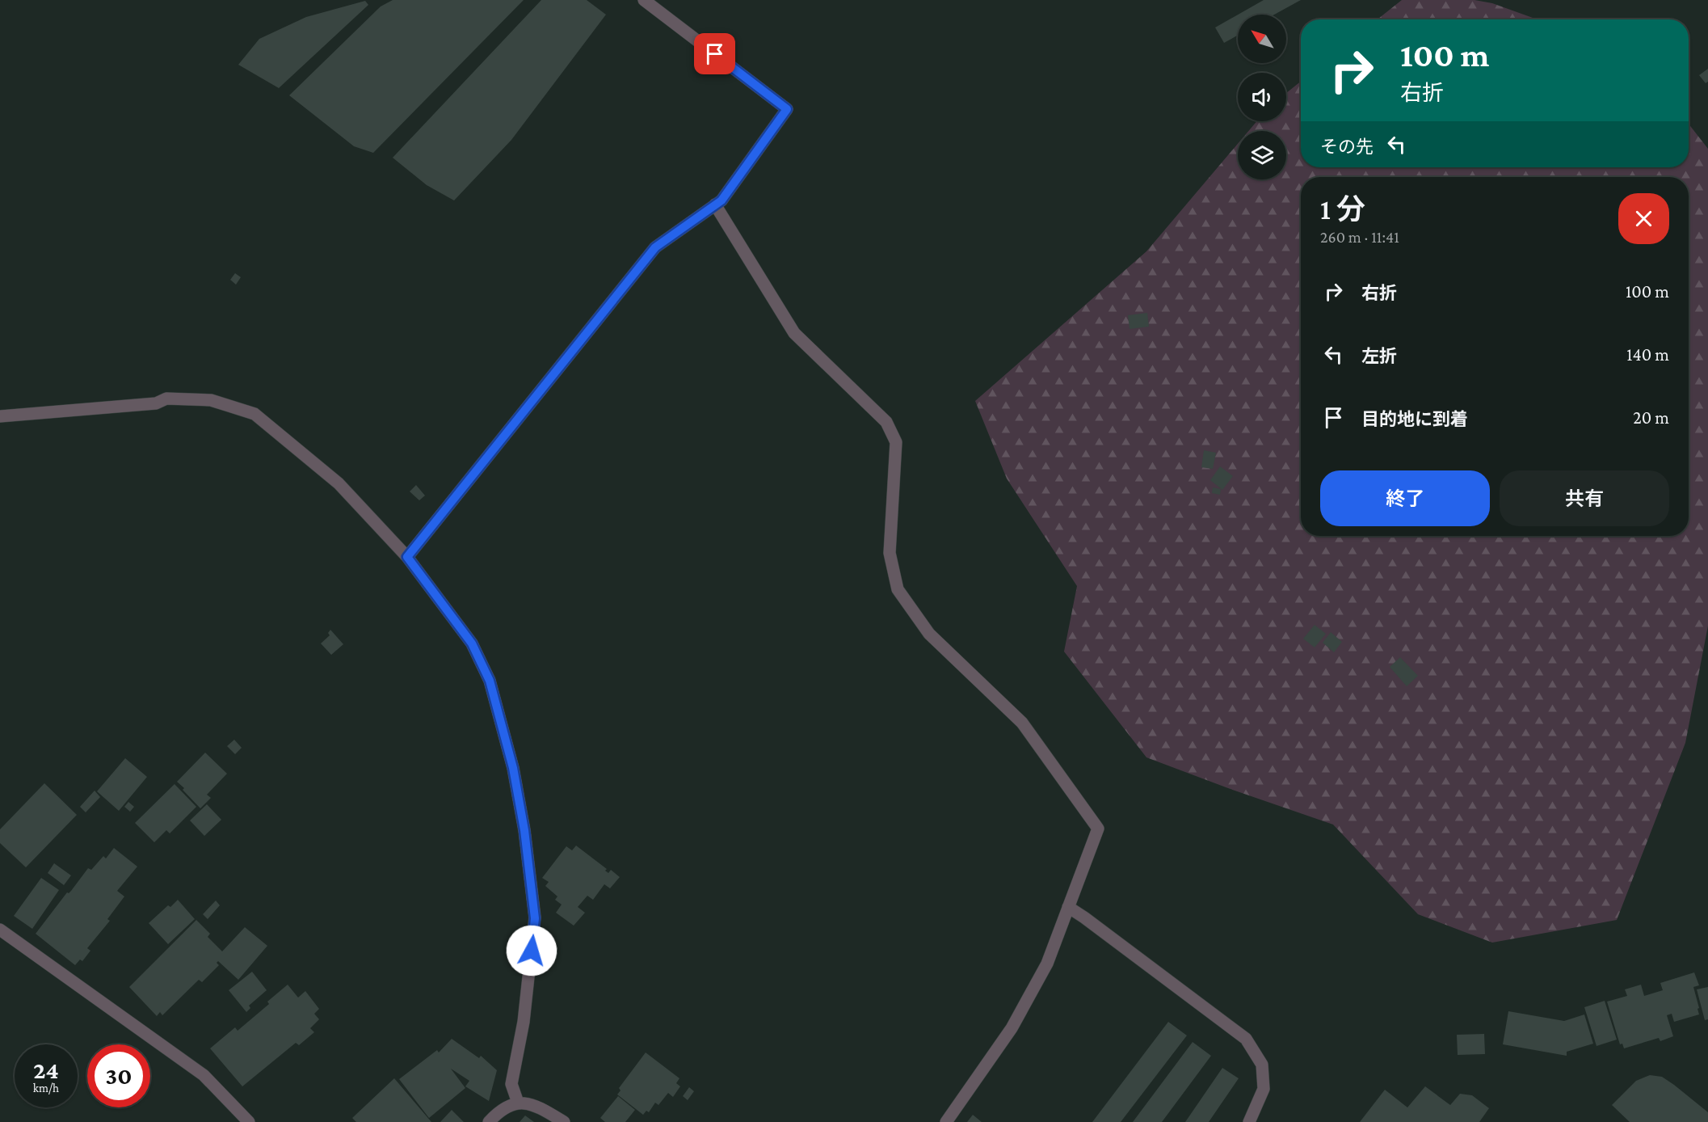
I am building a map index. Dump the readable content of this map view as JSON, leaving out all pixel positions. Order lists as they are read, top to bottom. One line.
{"north":"top left","page":{"turn":["100 m","右折"],"then":"その先","heading":["1 分","260 m · 11:41"],"list":[{"name":"右折","value":"100 m"},{"name":"左折","value":"140 m"},{"name":"目的地に到着","value":"20 m"}],"buttons":["終了","共有"],"speed":"24 km/h","limit":"30"}}
